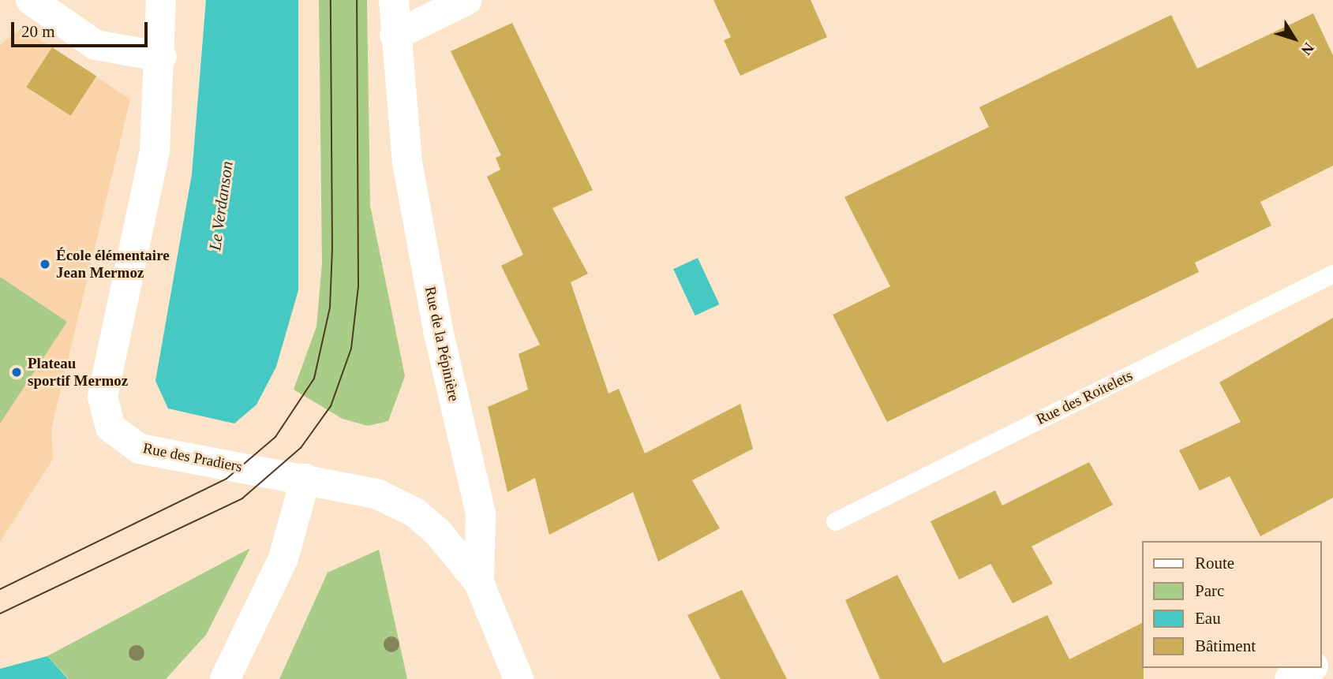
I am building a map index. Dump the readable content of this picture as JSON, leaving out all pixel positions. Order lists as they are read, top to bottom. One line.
{"streets":{"street":["Rue de la Pépinière","Rue des Pradiers"],"lane":["Rue des Roitelets"]},"crossings":[["Rue de la Pépinière","Rue des Pradiers"]],"water":["Le Verdanson"],"places":["École élémentaire Jean Mermoz","Plateau sportif Mermoz"],"legend":["Route","Parc","Eau","Bâtiment"],"scale_bar":"20 m","north":"bottom right"}
